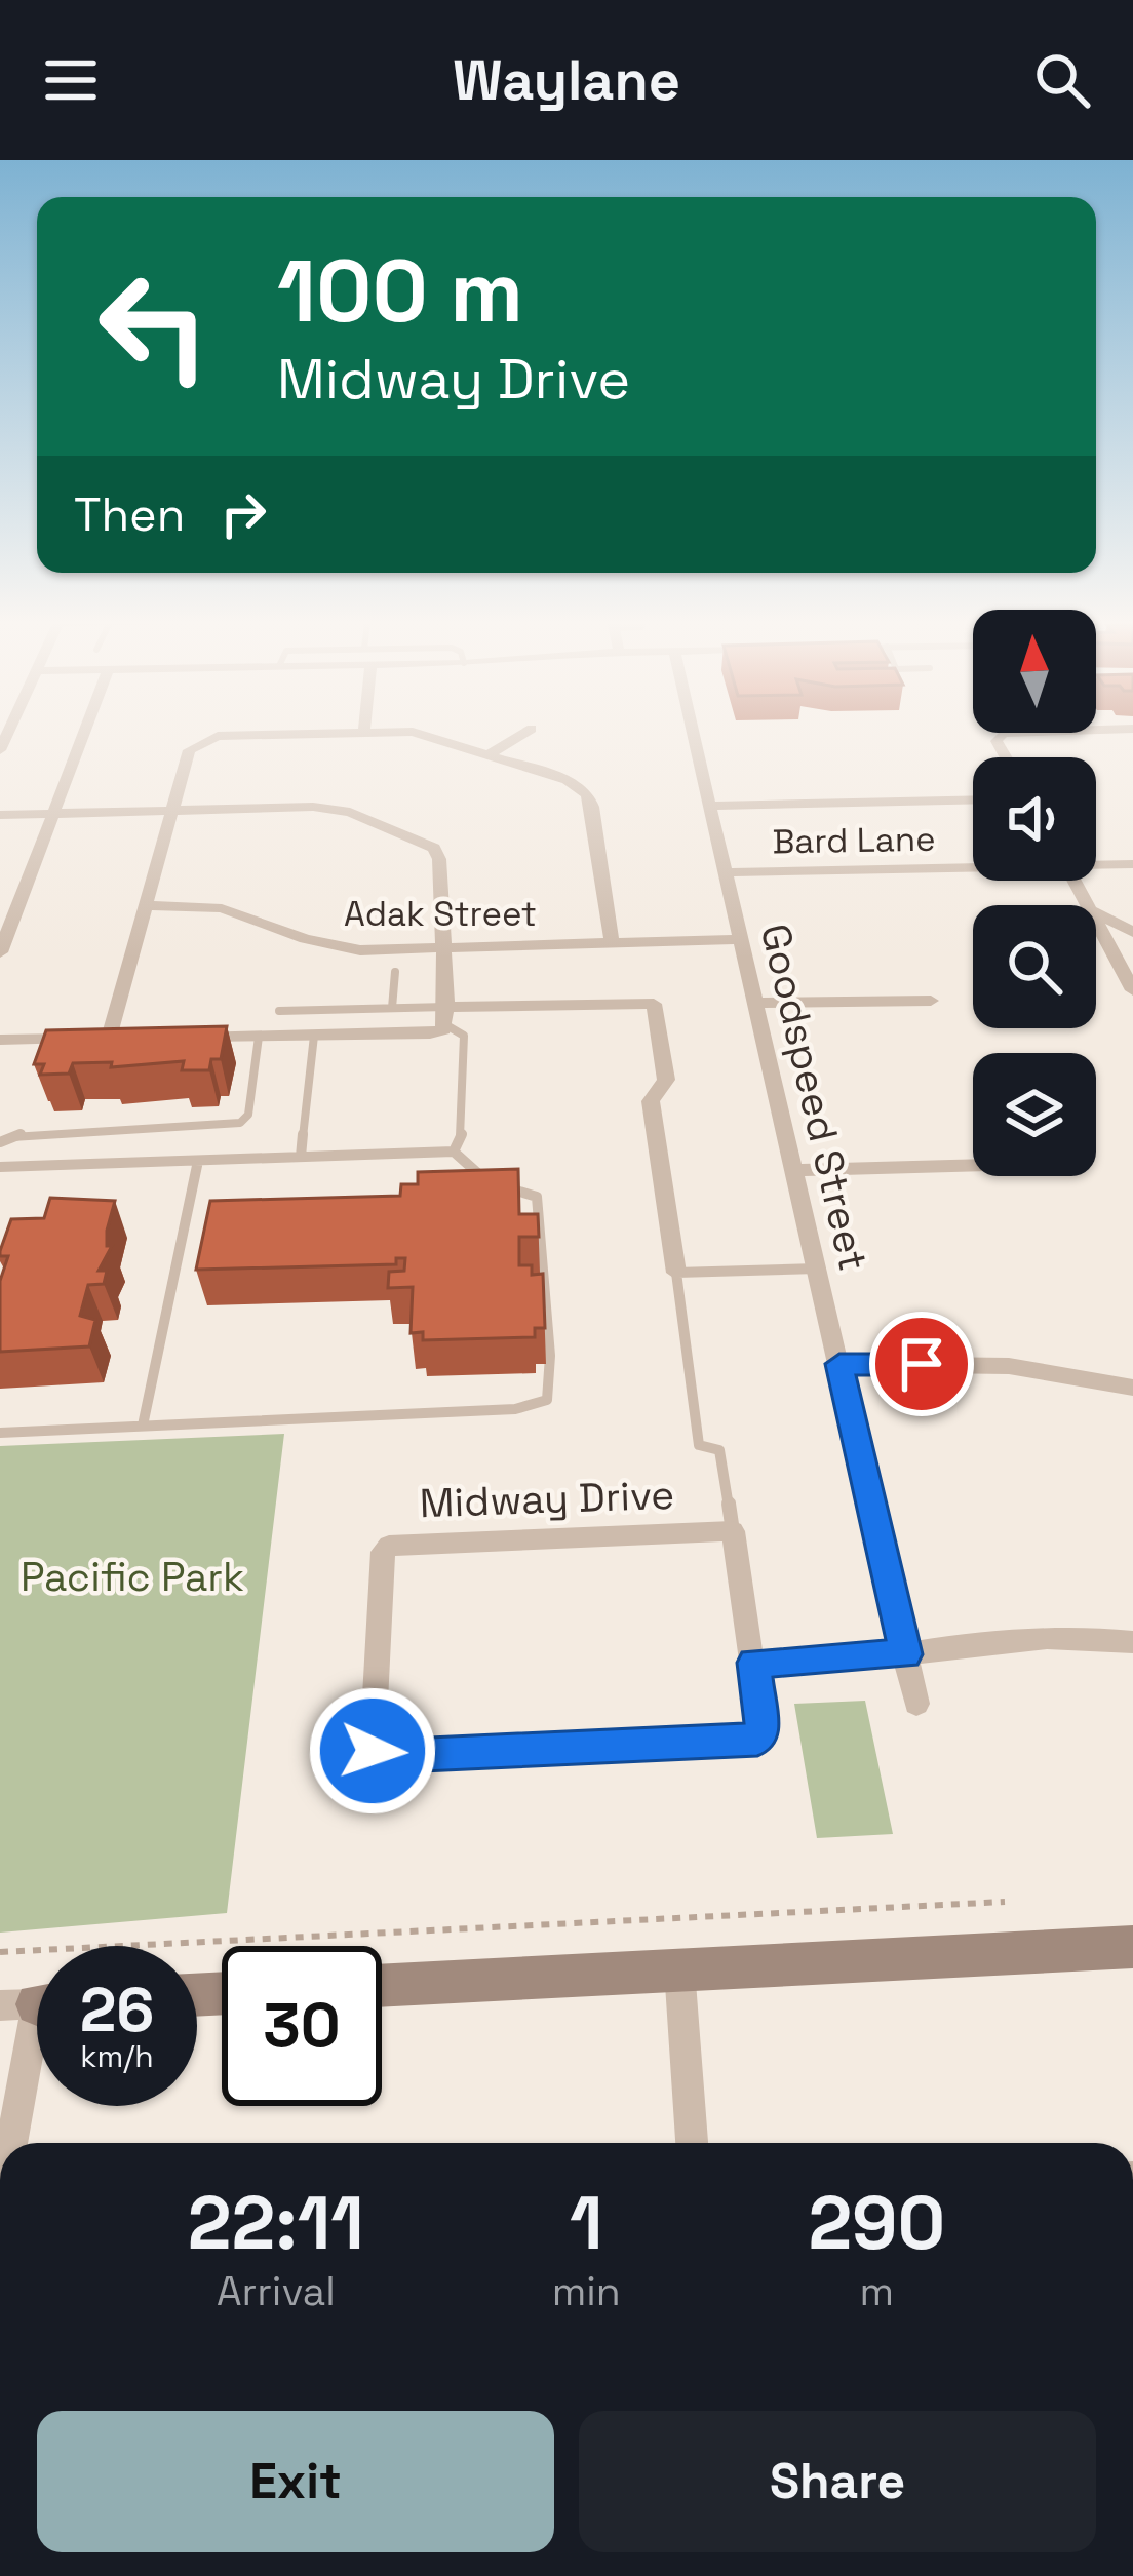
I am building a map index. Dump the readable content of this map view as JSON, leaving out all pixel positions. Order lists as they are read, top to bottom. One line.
{"streets":{"street":["Bard Lane","Adak Street","Goodspeed Street","Midway Drive"]},"crossings":[["Bard Lane","Goodspeed Street"],["Adak Street","Goodspeed Street"]],"parks":["Pacific Park"],"north":"top","page":{"header":"Waylane","turn":["100 m","Midway Drive"],"then":"Then","speed":"26 km/h","limit":"30","eta":["22:11","Arrival","1","min","290","m"],"buttons":["Exit","Share"]}}
